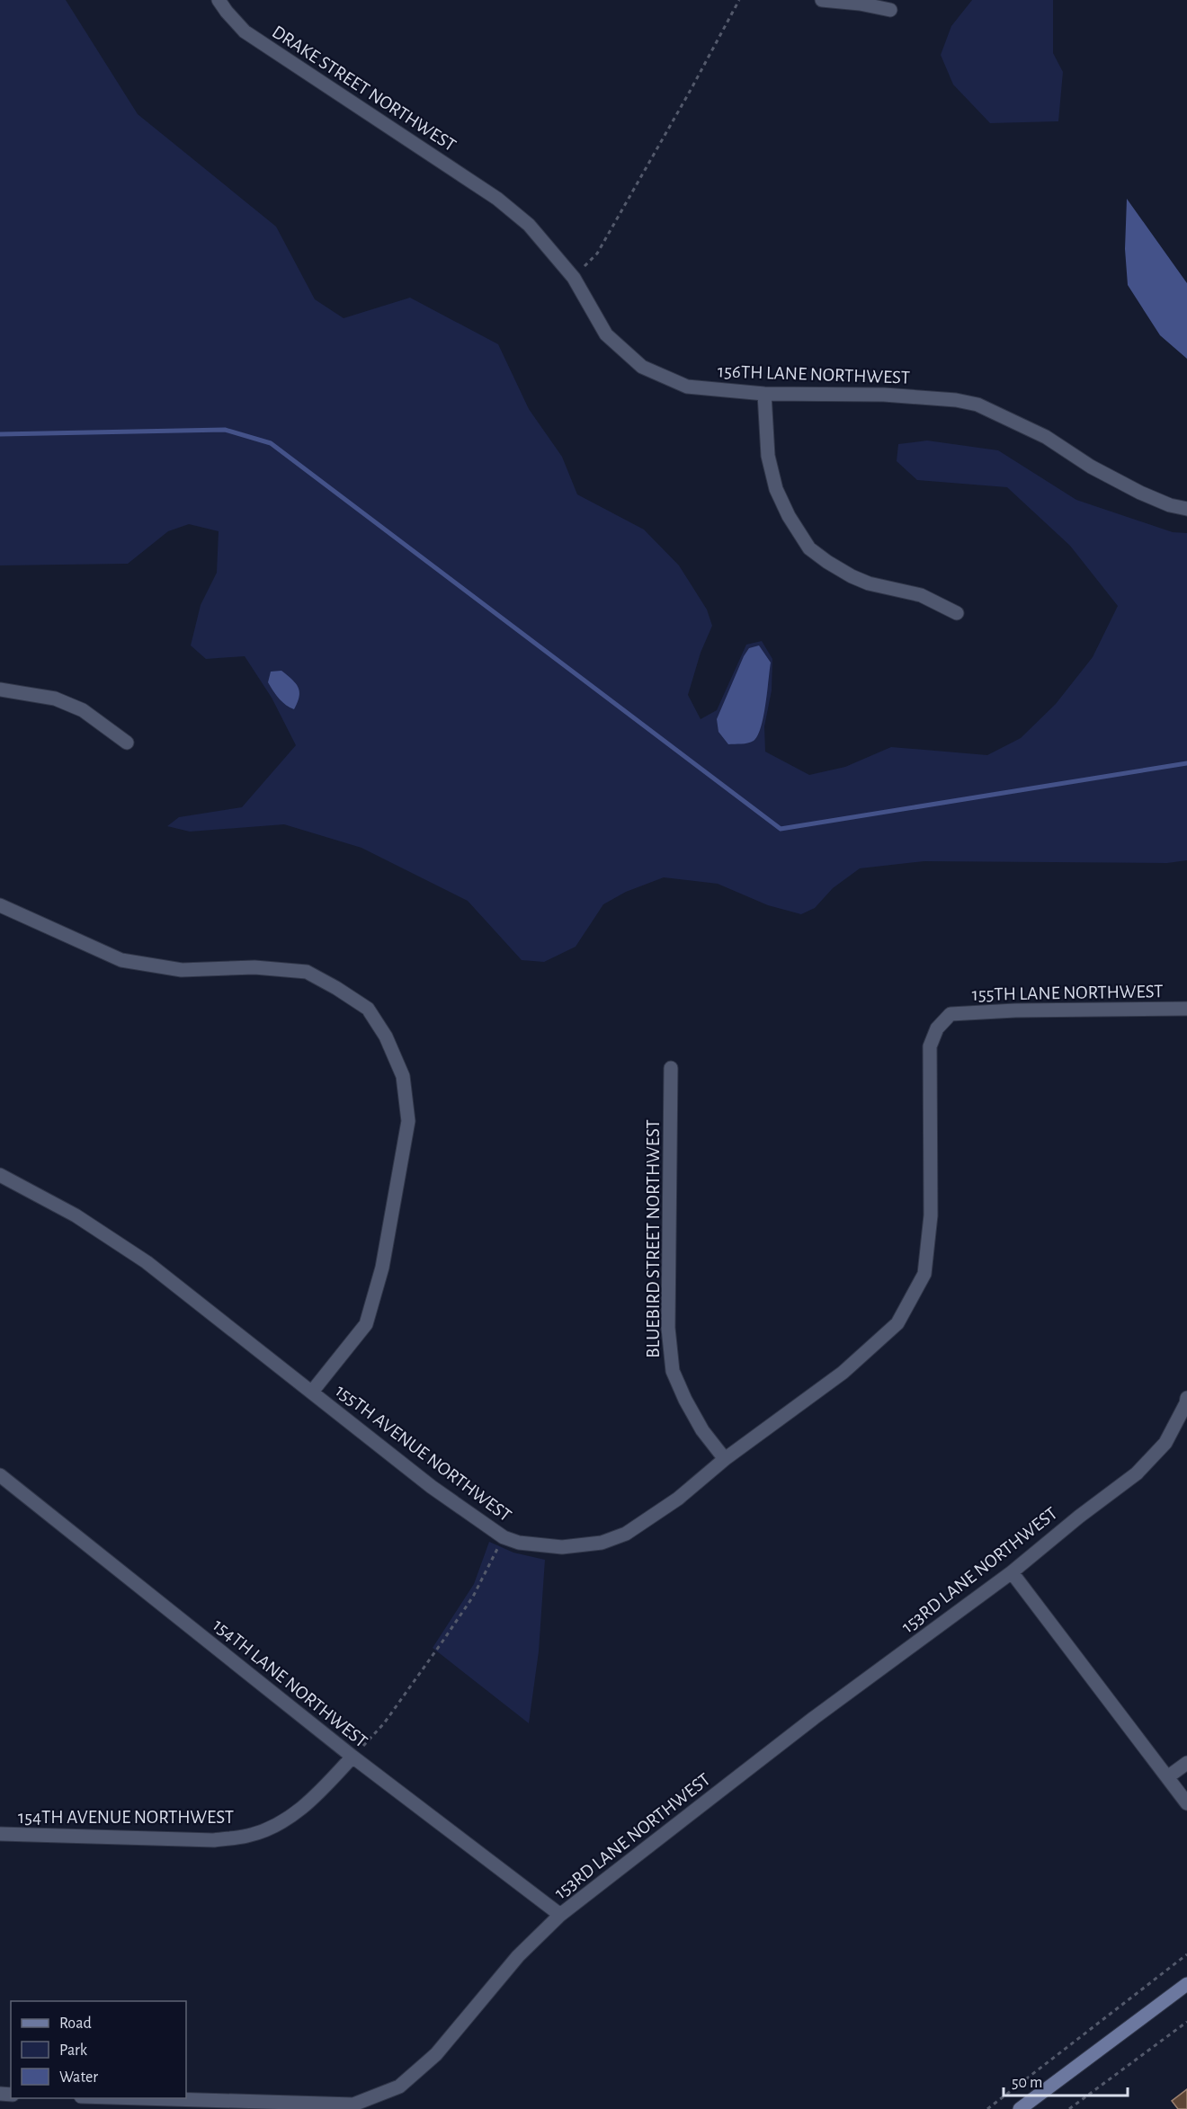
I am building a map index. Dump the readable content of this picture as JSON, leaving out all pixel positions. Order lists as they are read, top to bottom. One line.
{"streets":{"street":["DRAKE STREET NORTHWEST","156TH LANE NORTHWEST","155TH LANE NORTHWEST","BLUEBIRD STREET NORTHWEST","155TH AVENUE NORTHWEST","153RD LANE NORTHWEST","154TH LANE NORTHWEST","154TH AVENUE NORTHWEST"]},"crossings":[["DRAKE STREET NORTHWEST","156TH LANE NORTHWEST"],["155TH LANE NORTHWEST","155TH AVENUE NORTHWEST"],["BLUEBIRD STREET NORTHWEST","155TH AVENUE NORTHWEST"],["153RD LANE NORTHWEST","154TH LANE NORTHWEST"],["154TH LANE NORTHWEST","154TH AVENUE NORTHWEST"]],"legend":["Road","Park","Water"],"scale_bar":"50 m"}
